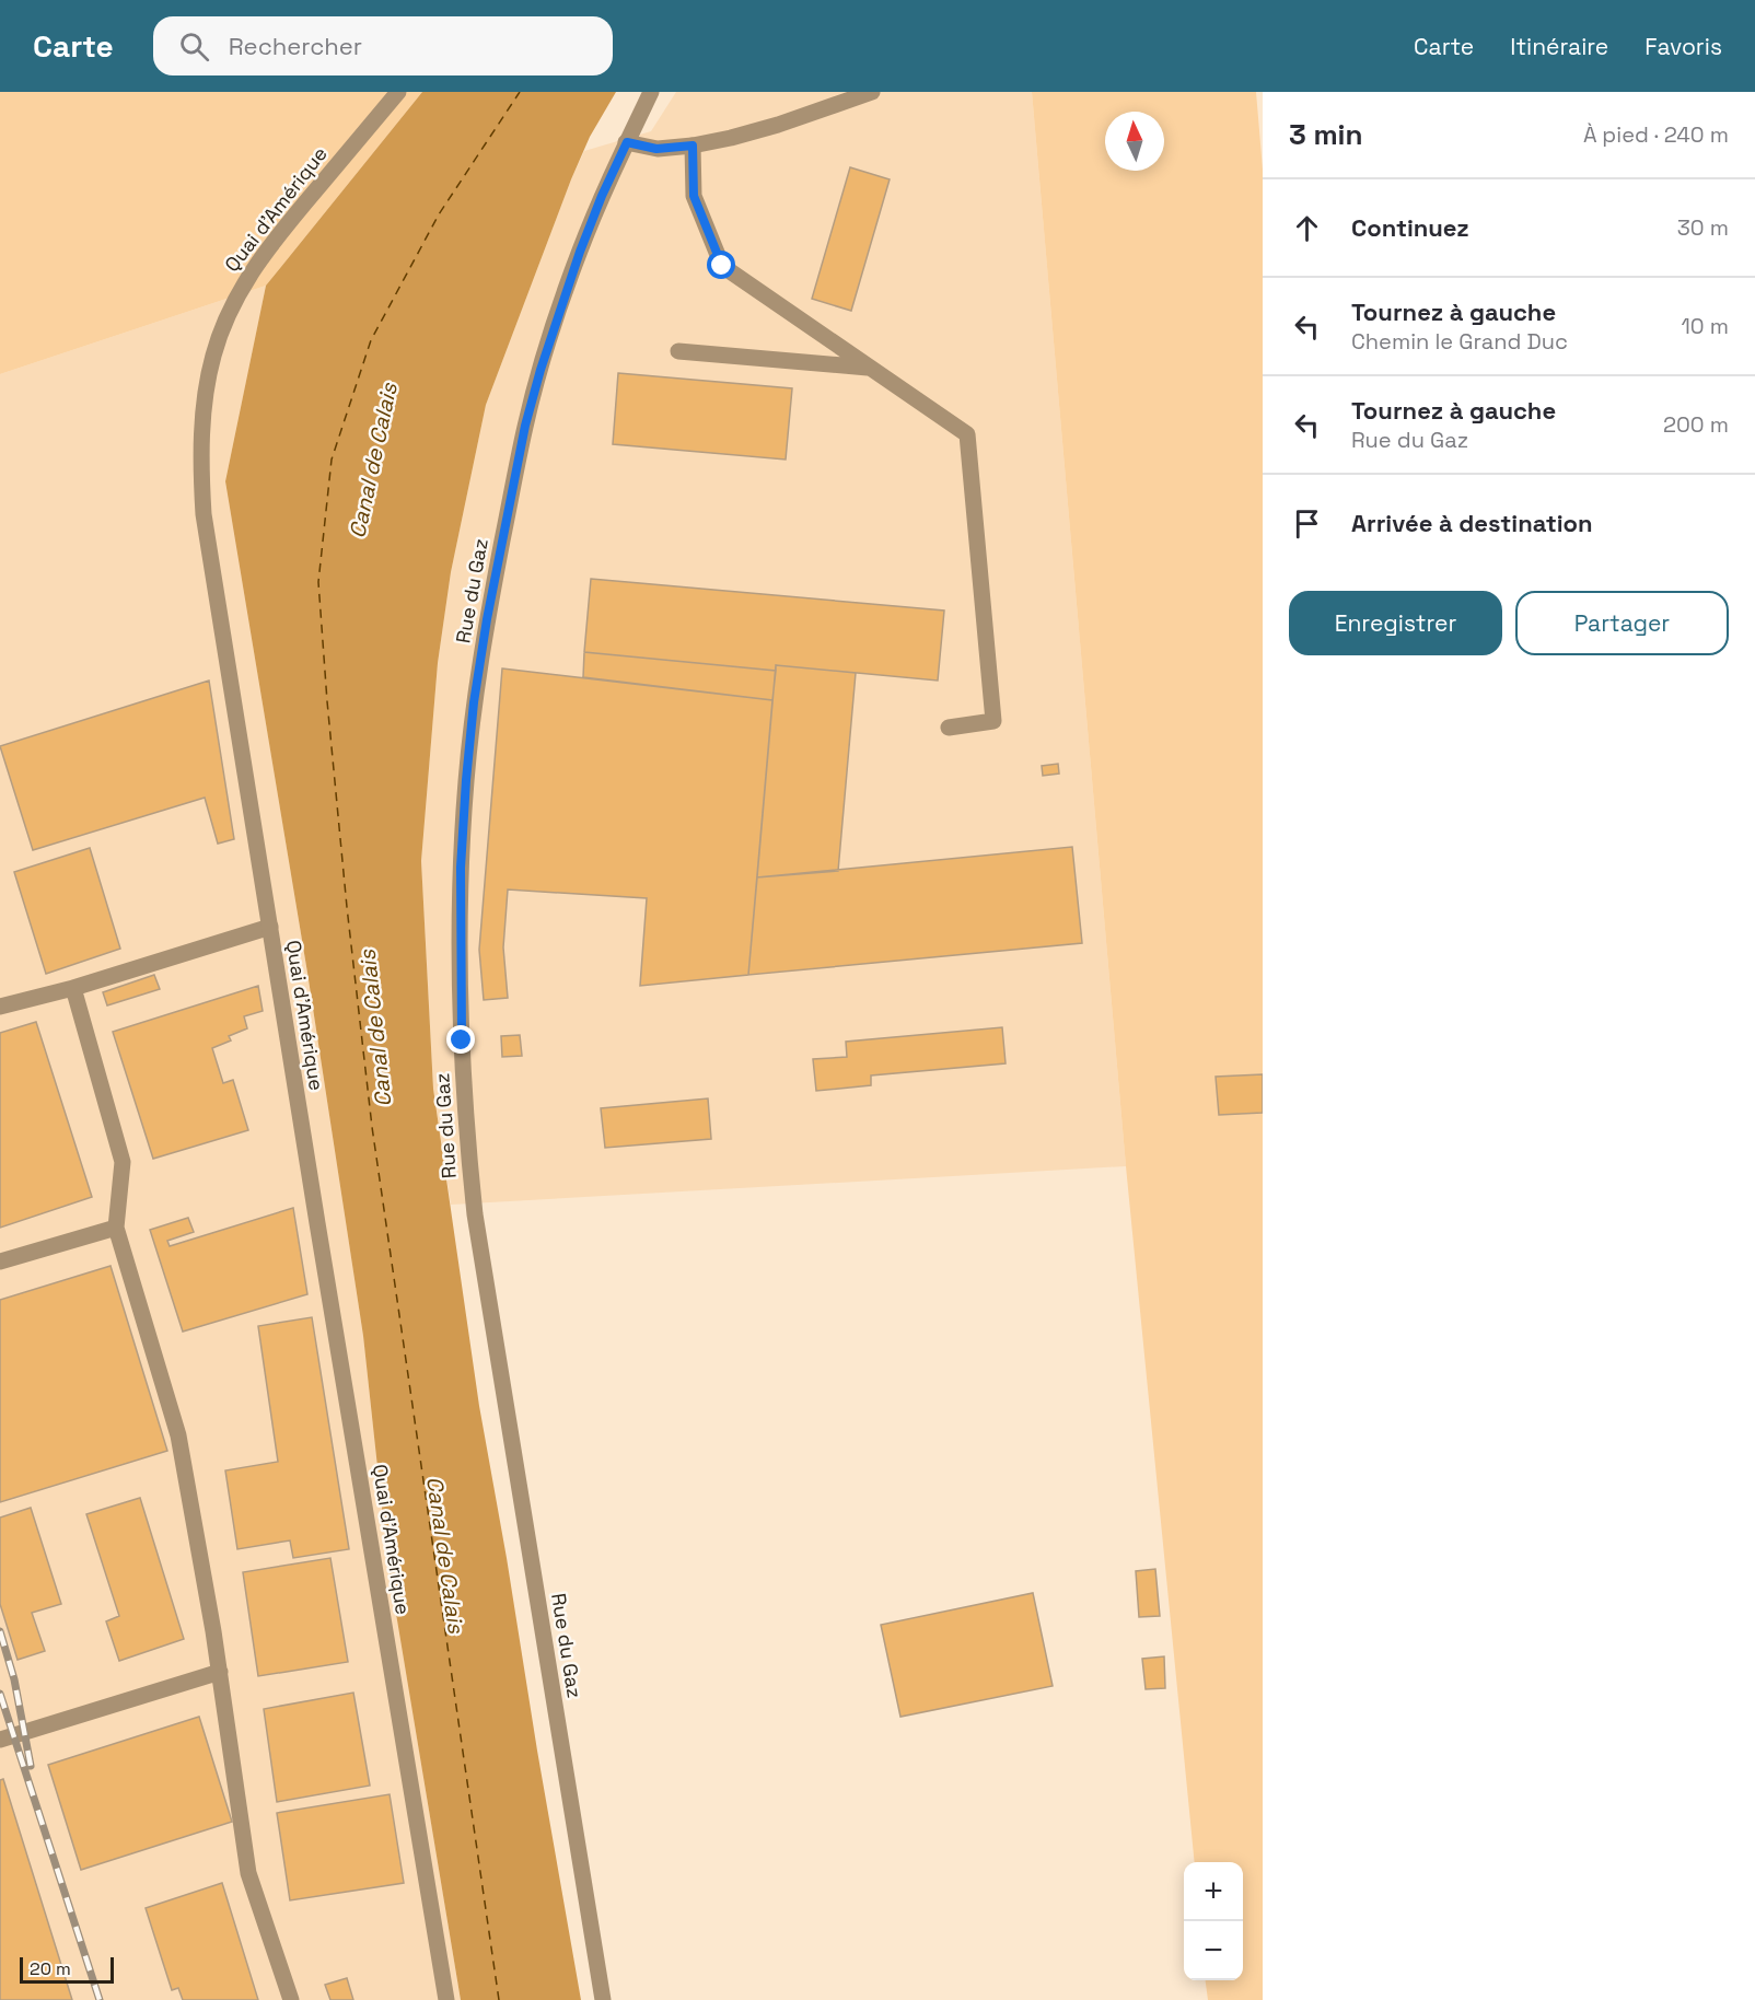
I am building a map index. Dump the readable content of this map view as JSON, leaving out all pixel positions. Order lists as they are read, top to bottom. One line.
{"streets":{"street":["Quai d'Amérique","Rue du Gaz"]},"water":["Canal de Calais"],"scale_bar":"20 m","north":"top","page":{"header":"Carte","search":"Rechercher","nav":["Carte","Itinéraire","Favoris"],"heading":["3 min","À pied · 240 m"],"list":[["Continuez","30 m"],["Tournez à gauche","Chemin le Grand Duc","10 m"],["Tournez à gauche","Rue du Gaz","200 m"],"Arrivée à destination"],"buttons":["Enregistrer","Partager"],"map_buttons":["+","−"],"scale":"20 m"}}
